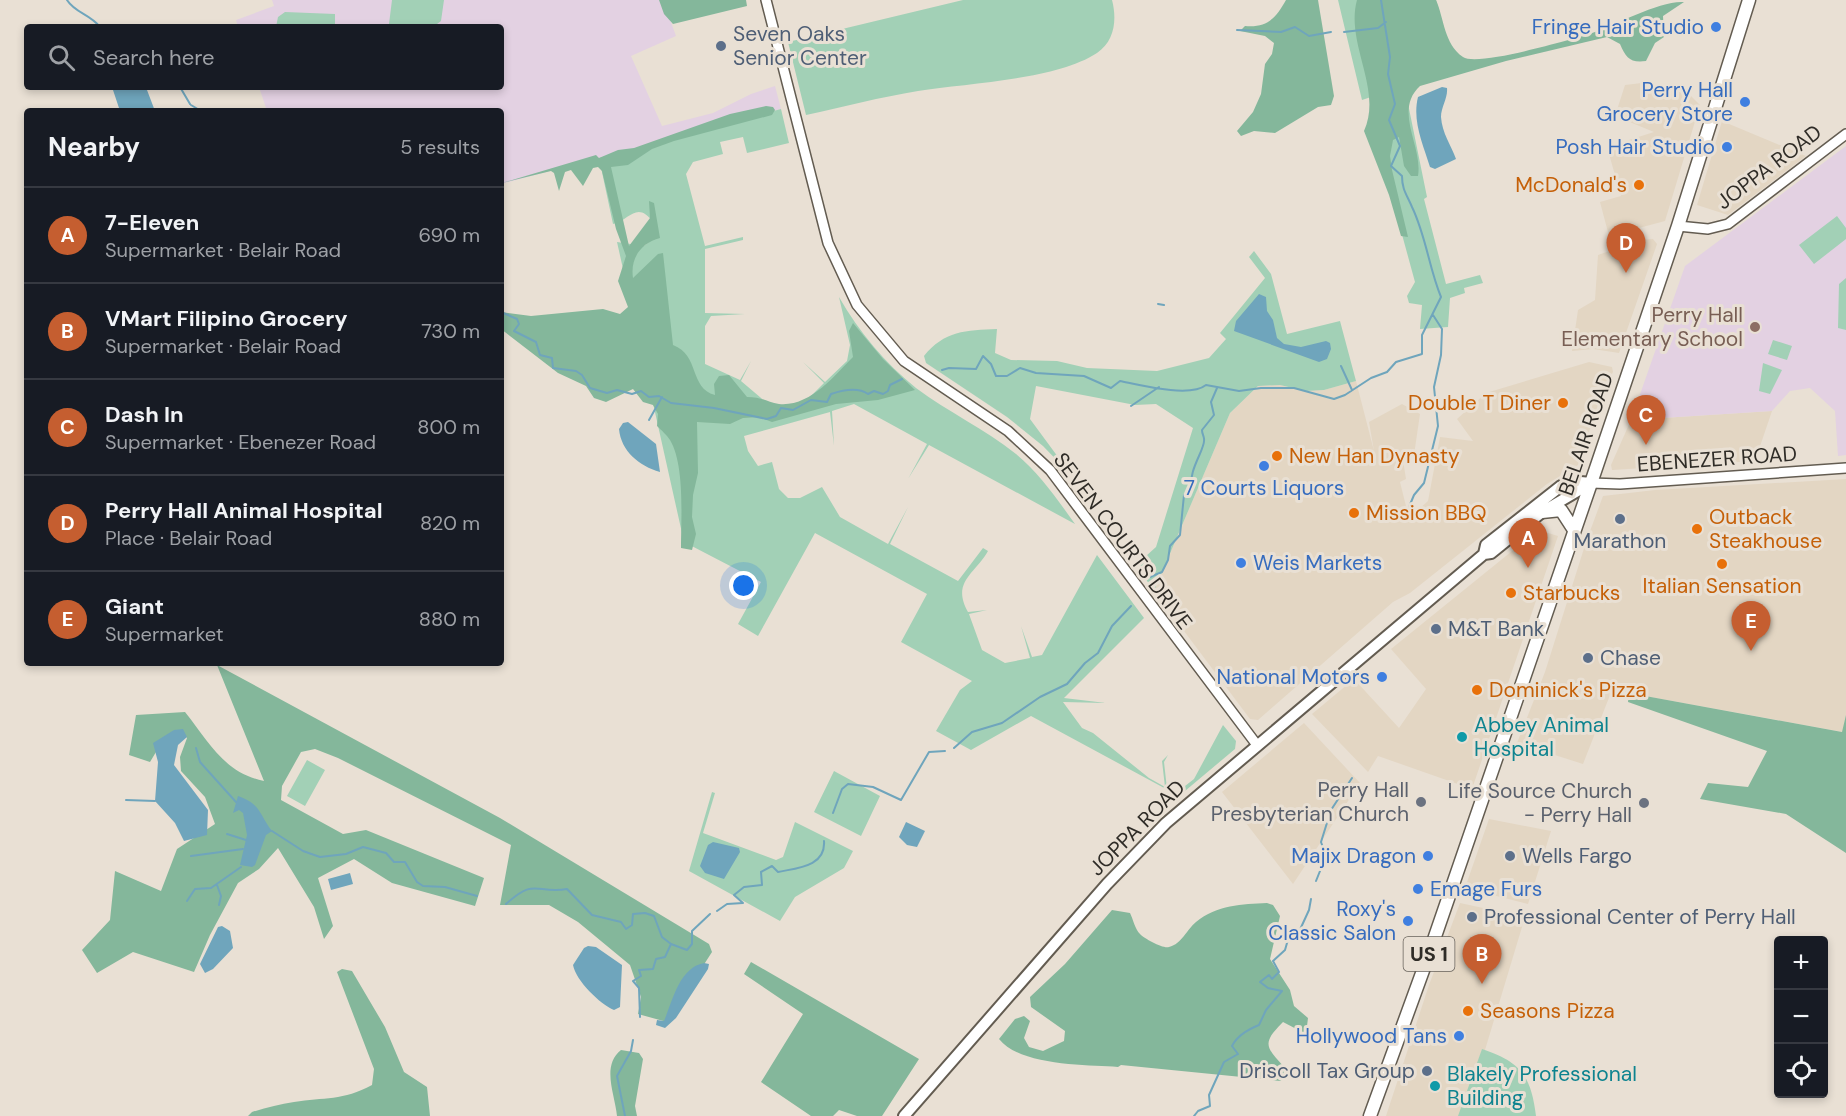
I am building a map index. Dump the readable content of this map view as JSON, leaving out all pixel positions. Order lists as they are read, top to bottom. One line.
{"streets":{"highway":["BELAIR ROAD","US 1"],"main road":["JOPPA ROAD"],"street":["EBENEZER ROAD","SEVEN COURTS DRIVE"]},"crossings":[["JOPPA ROAD","BELAIR ROAD"],["JOPPA ROAD","EBENEZER ROAD"],["JOPPA ROAD","SEVEN COURTS DRIVE"],["BELAIR ROAD","EBENEZER ROAD"]],"places":["Fringe Hair Studio","Seven Oaks Senior Center","Perry Hall Grocery Store","Posh Hair Studio","McDonald's","Perry Hall Elementary School","Double T Diner","New Han Dynasty","7 Courts Liquors","Mission BBQ","Marathon","Outback Steakhouse","Weis Markets","Italian Sensation","Starbucks","M&T Bank","Chase","National Motors","Dominick's Pizza","Abbey Animal Hospital","Perry Hall Presbyterian Church","Life Source Church - Perry Hall","Majix Dragon","Wells Fargo","Emage Furs","Professional Center of Perry Hall","Roxy's Classic Salon","Seasons Pizza","Hollywood Tans","Driscoll Tax Group","Blakely Professional Building"],"page":{"search":"Search here","heading":["Nearby","5 results"],"list":[{"mark":"A","name":"7-Eleven","note":"Supermarket · Belair Road","value":"690 m"},{"mark":"B","name":"VMart Filipino Grocery","note":"Supermarket · Belair Road","value":"730 m"},{"mark":"C","name":"Dash In","note":"Supermarket · Ebenezer Road","value":"800 m"},{"mark":"D","name":"Perry Hall Animal Hospital","note":"Place · Belair Road","value":"820 m"},{"mark":"E","name":"Giant","note":"Supermarket","value":"880 m"}],"pins":["D","C","A","E","B"],"map_buttons":["+","−"]}}
